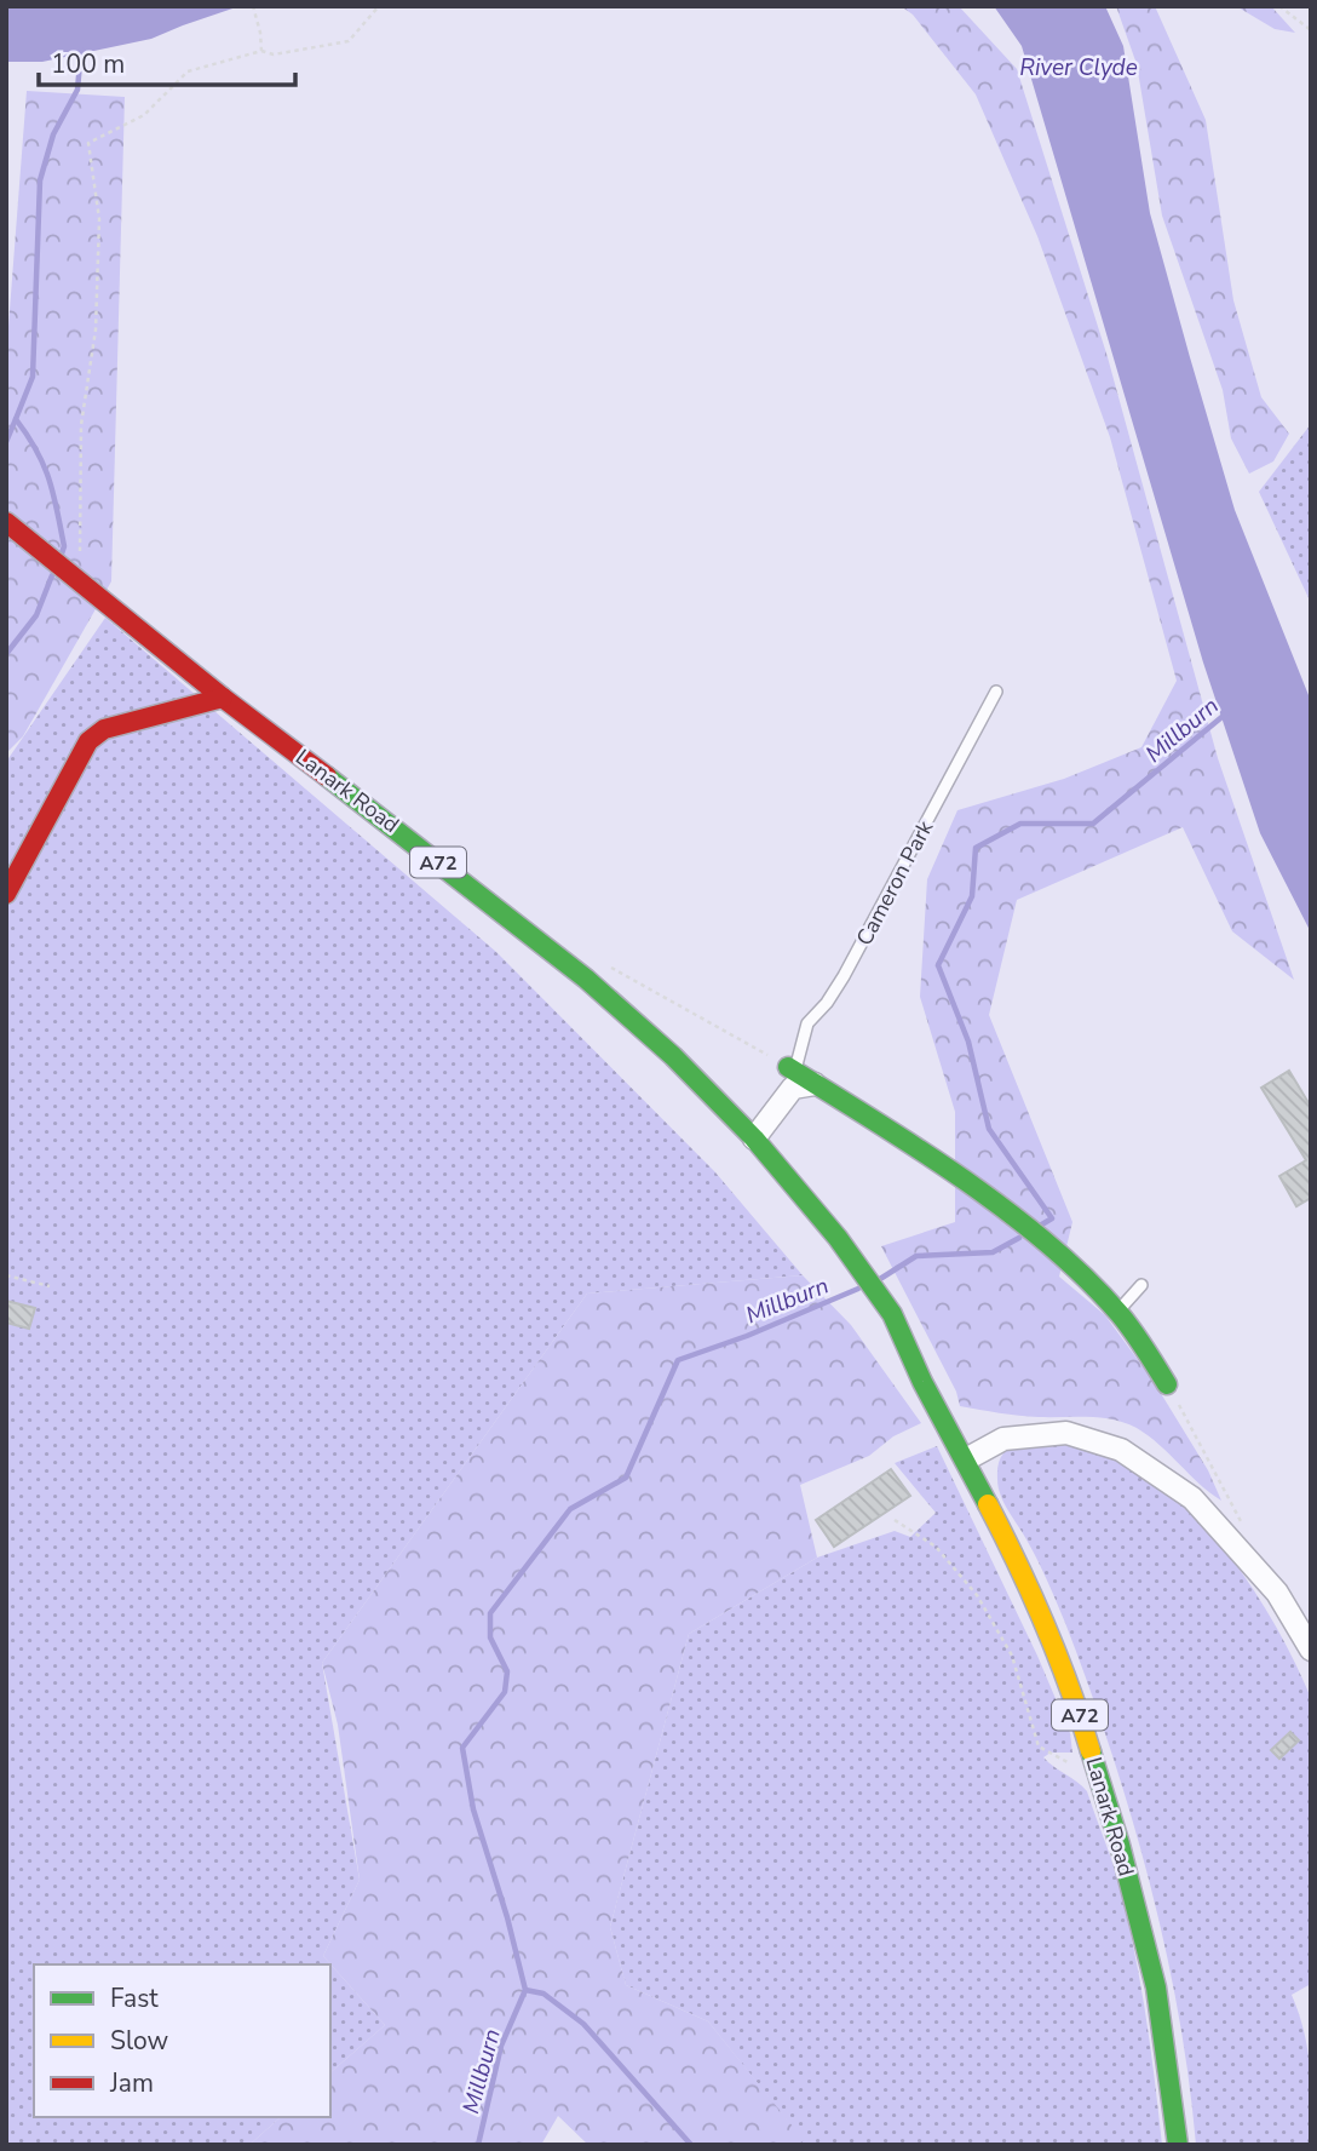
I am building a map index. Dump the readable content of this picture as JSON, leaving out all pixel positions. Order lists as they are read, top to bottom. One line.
{"streets":{"main road":["Lanark Road","A72"],"lane":["Cameron Park"]},"water":["River Clyde","Millburn"],"legend":["Fast","Slow","Jam"],"scale_bar":"100 m"}
